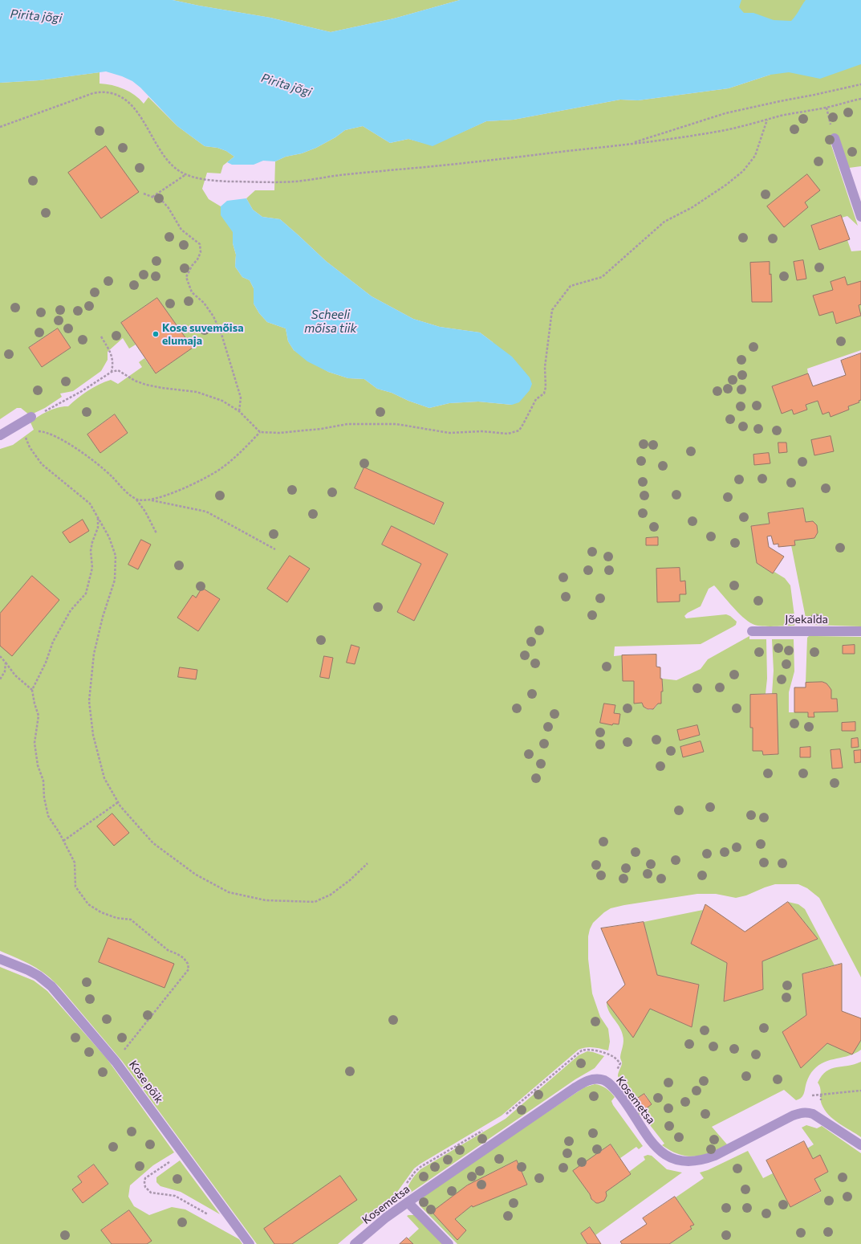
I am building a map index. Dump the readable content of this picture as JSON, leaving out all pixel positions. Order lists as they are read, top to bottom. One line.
{"streets":{"street":["Jõekalda","Kose põik","Kosemetsa"]},"water":["Pirita jõgi","Scheeli mõisa tiik"],"places":["Kose suvemõisa elumaja"]}
